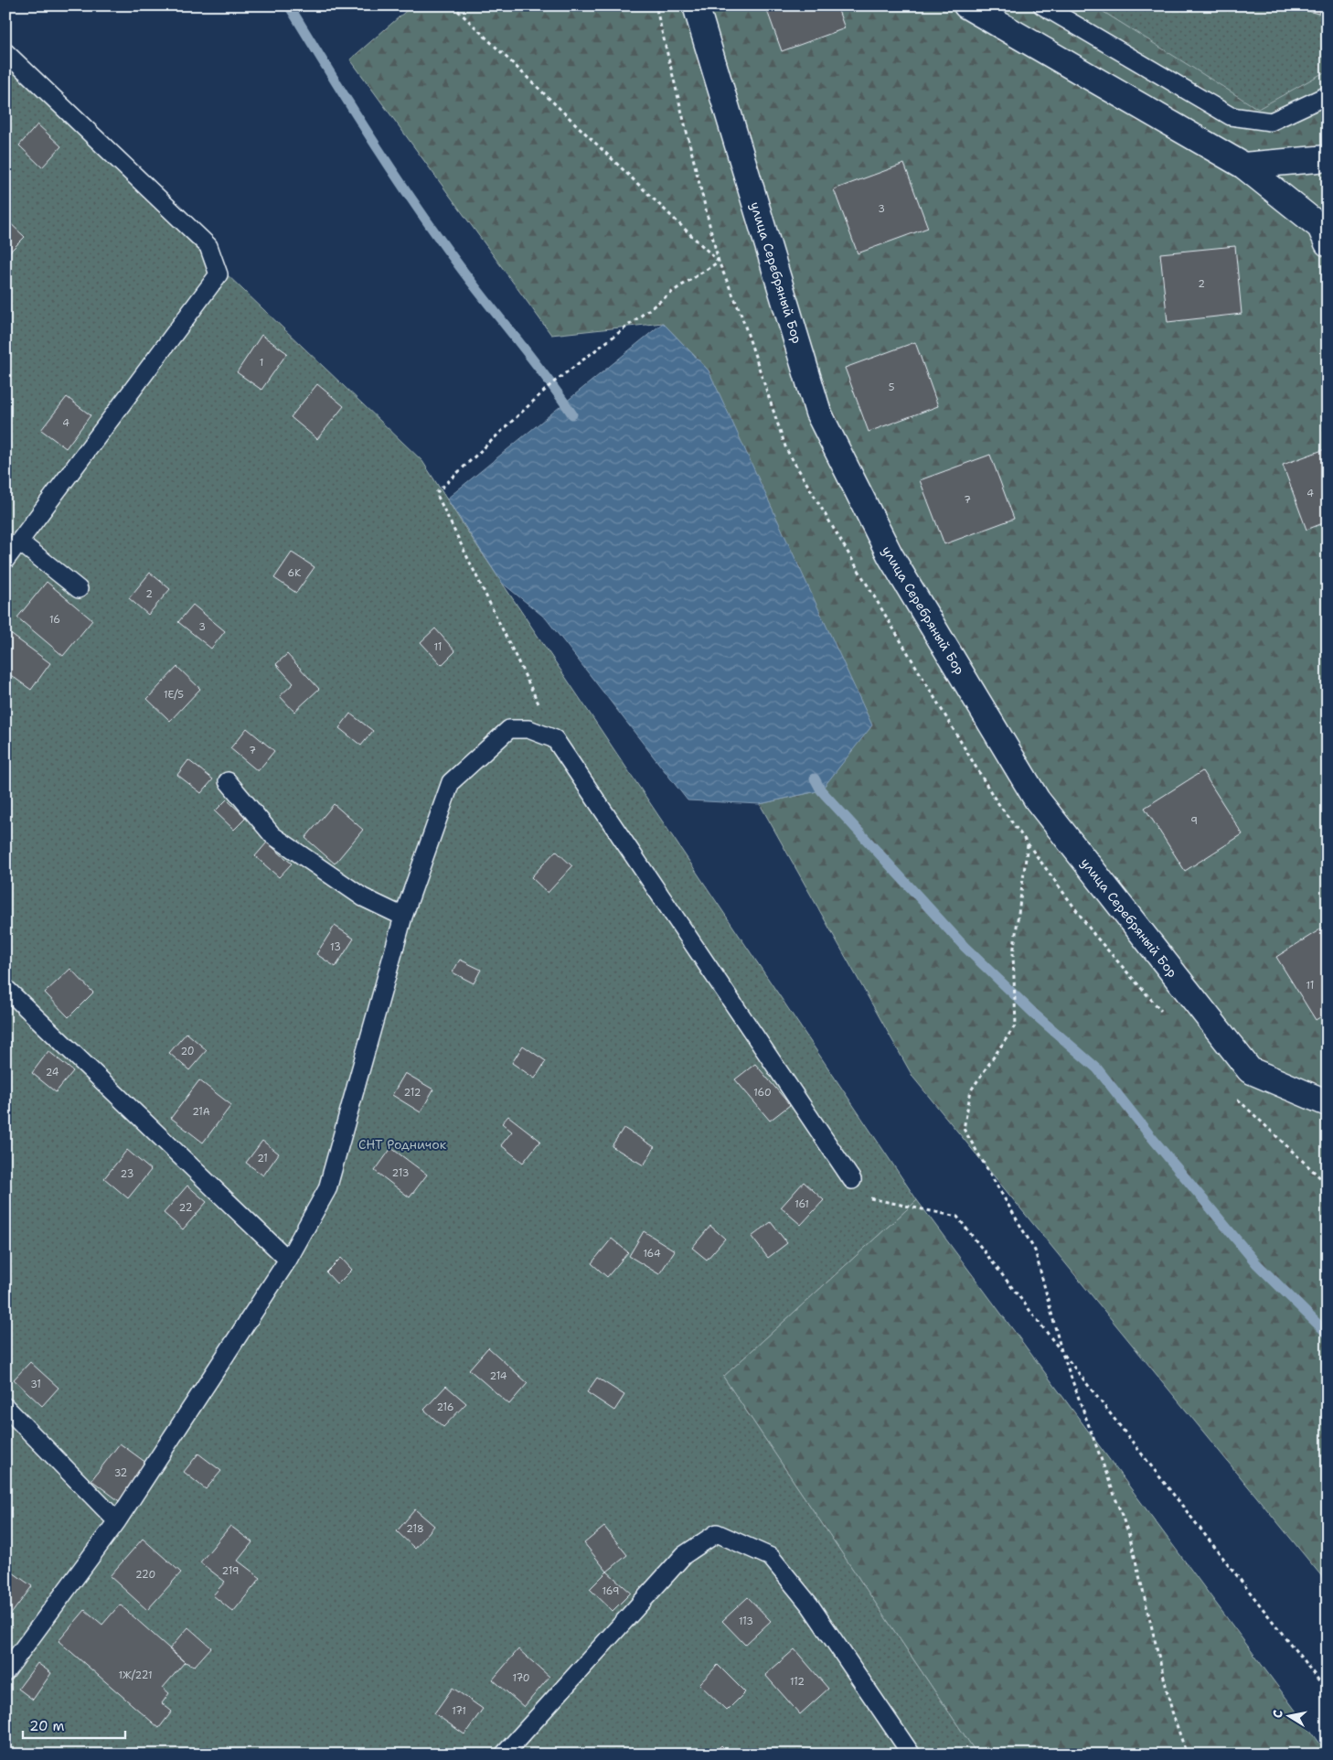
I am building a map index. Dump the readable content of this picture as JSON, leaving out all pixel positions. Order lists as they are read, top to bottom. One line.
{"streets":{"street":["улица Серебряный Бор"]},"parks":["СНТ Родничок"],"house_numbers":["3","2","1","5","4","4","7","6К","2","16","3","11","1Е/5","7","9","13","11","20","24","212","160","21А","21","213","23","161","22","164","214","31","216","32","218","219","220","169","113","1Ж/221","170","112","171"],"scale_bar":"20 m","north":"left"}
